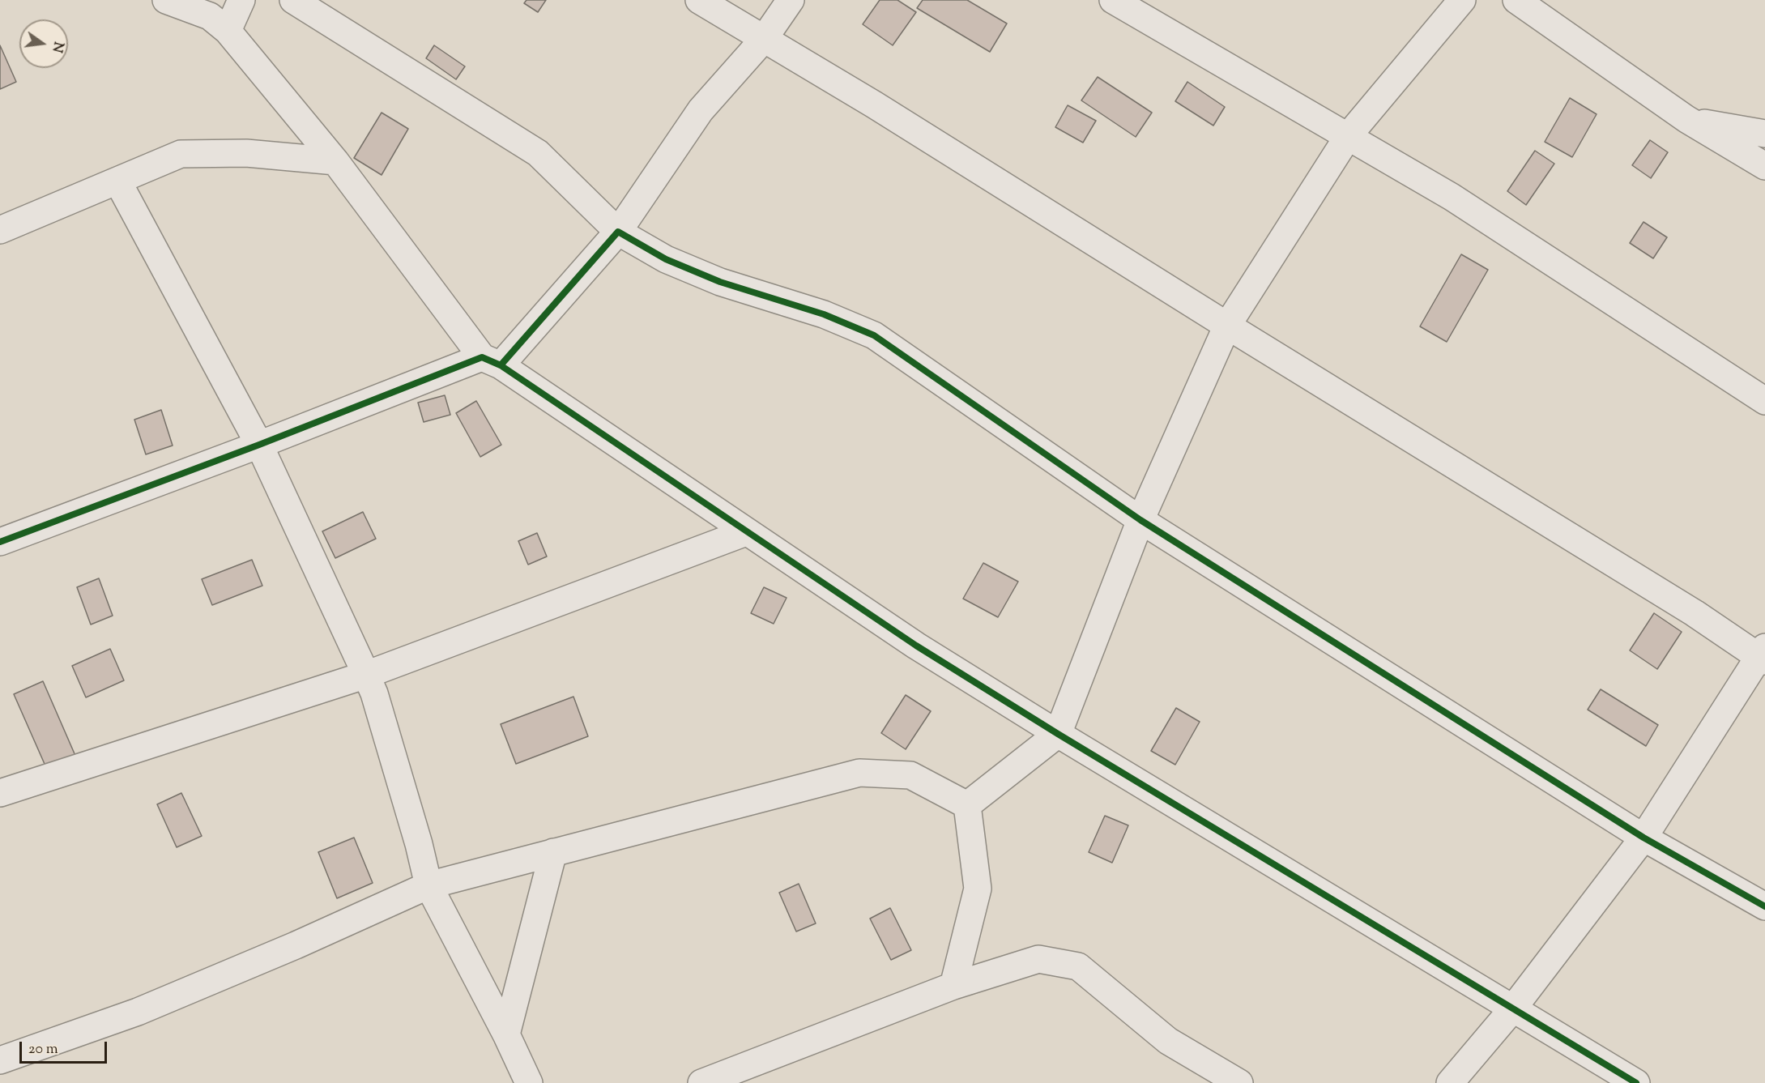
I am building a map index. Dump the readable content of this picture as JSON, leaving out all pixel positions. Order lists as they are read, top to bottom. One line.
{"scale_bar":"20 m","north":"right"}
